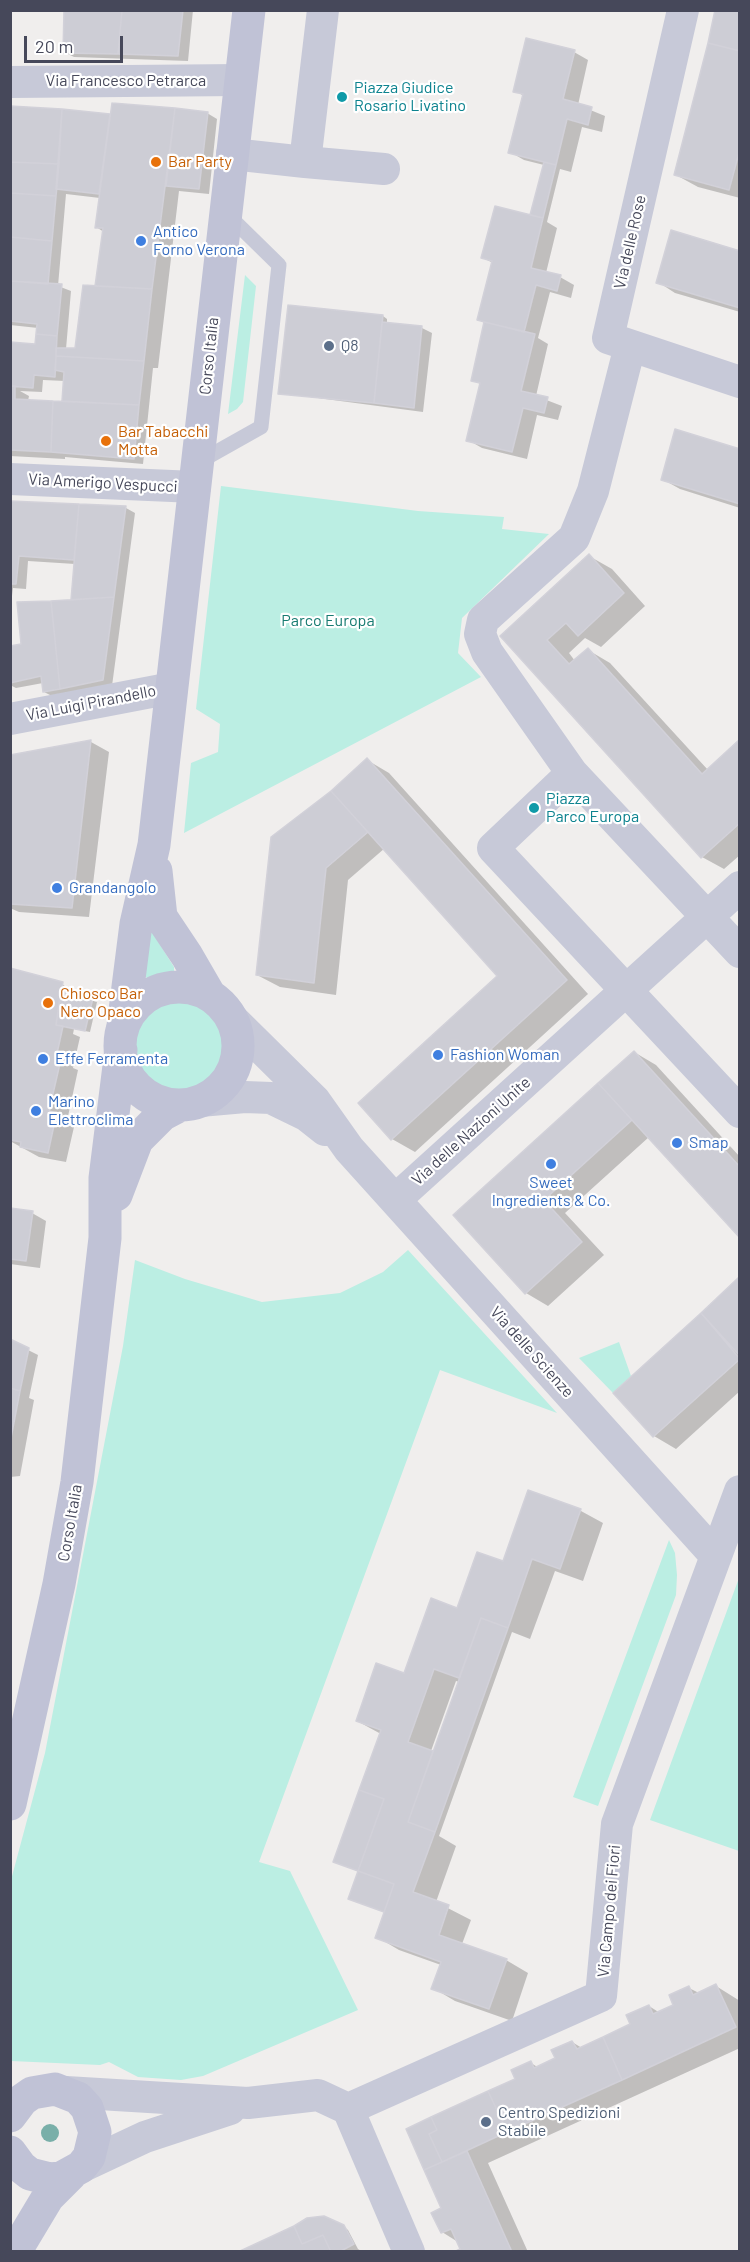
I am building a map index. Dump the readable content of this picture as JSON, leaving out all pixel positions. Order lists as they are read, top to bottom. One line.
{"streets":{"main road":["Corso Italia"],"street":["Via Francesco Petrarca","Via delle Rose","Via Amerigo Vespucci","Via Luigi Pirandello","Via delle Nazioni Unite","Via delle Scienze","Via Campo dei Fiori"]},"crossings":[["Via Francesco Petrarca","Corso Italia"],["Corso Italia","Via Amerigo Vespucci"],["Corso Italia","Via Luigi Pirandello"],["Via delle Nazioni Unite","Via delle Scienze"],["Via delle Scienze","Via Campo dei Fiori"]],"parks":["Parco Europa"],"places":["Piazza Giudice Rosario Livatino","Bar Party","Antico Forno Verona","Q8","Bar Tabacchi Motta","Piazza Parco Europa","Grandangolo","Chiosco Bar Nero Opaco","Fashion Woman","Effe Ferramenta","Marino Elettroclima","Smap","Sweet Ingredients & Co.","Centro Spedizioni Stabile"],"scale_bar":"20 m"}
